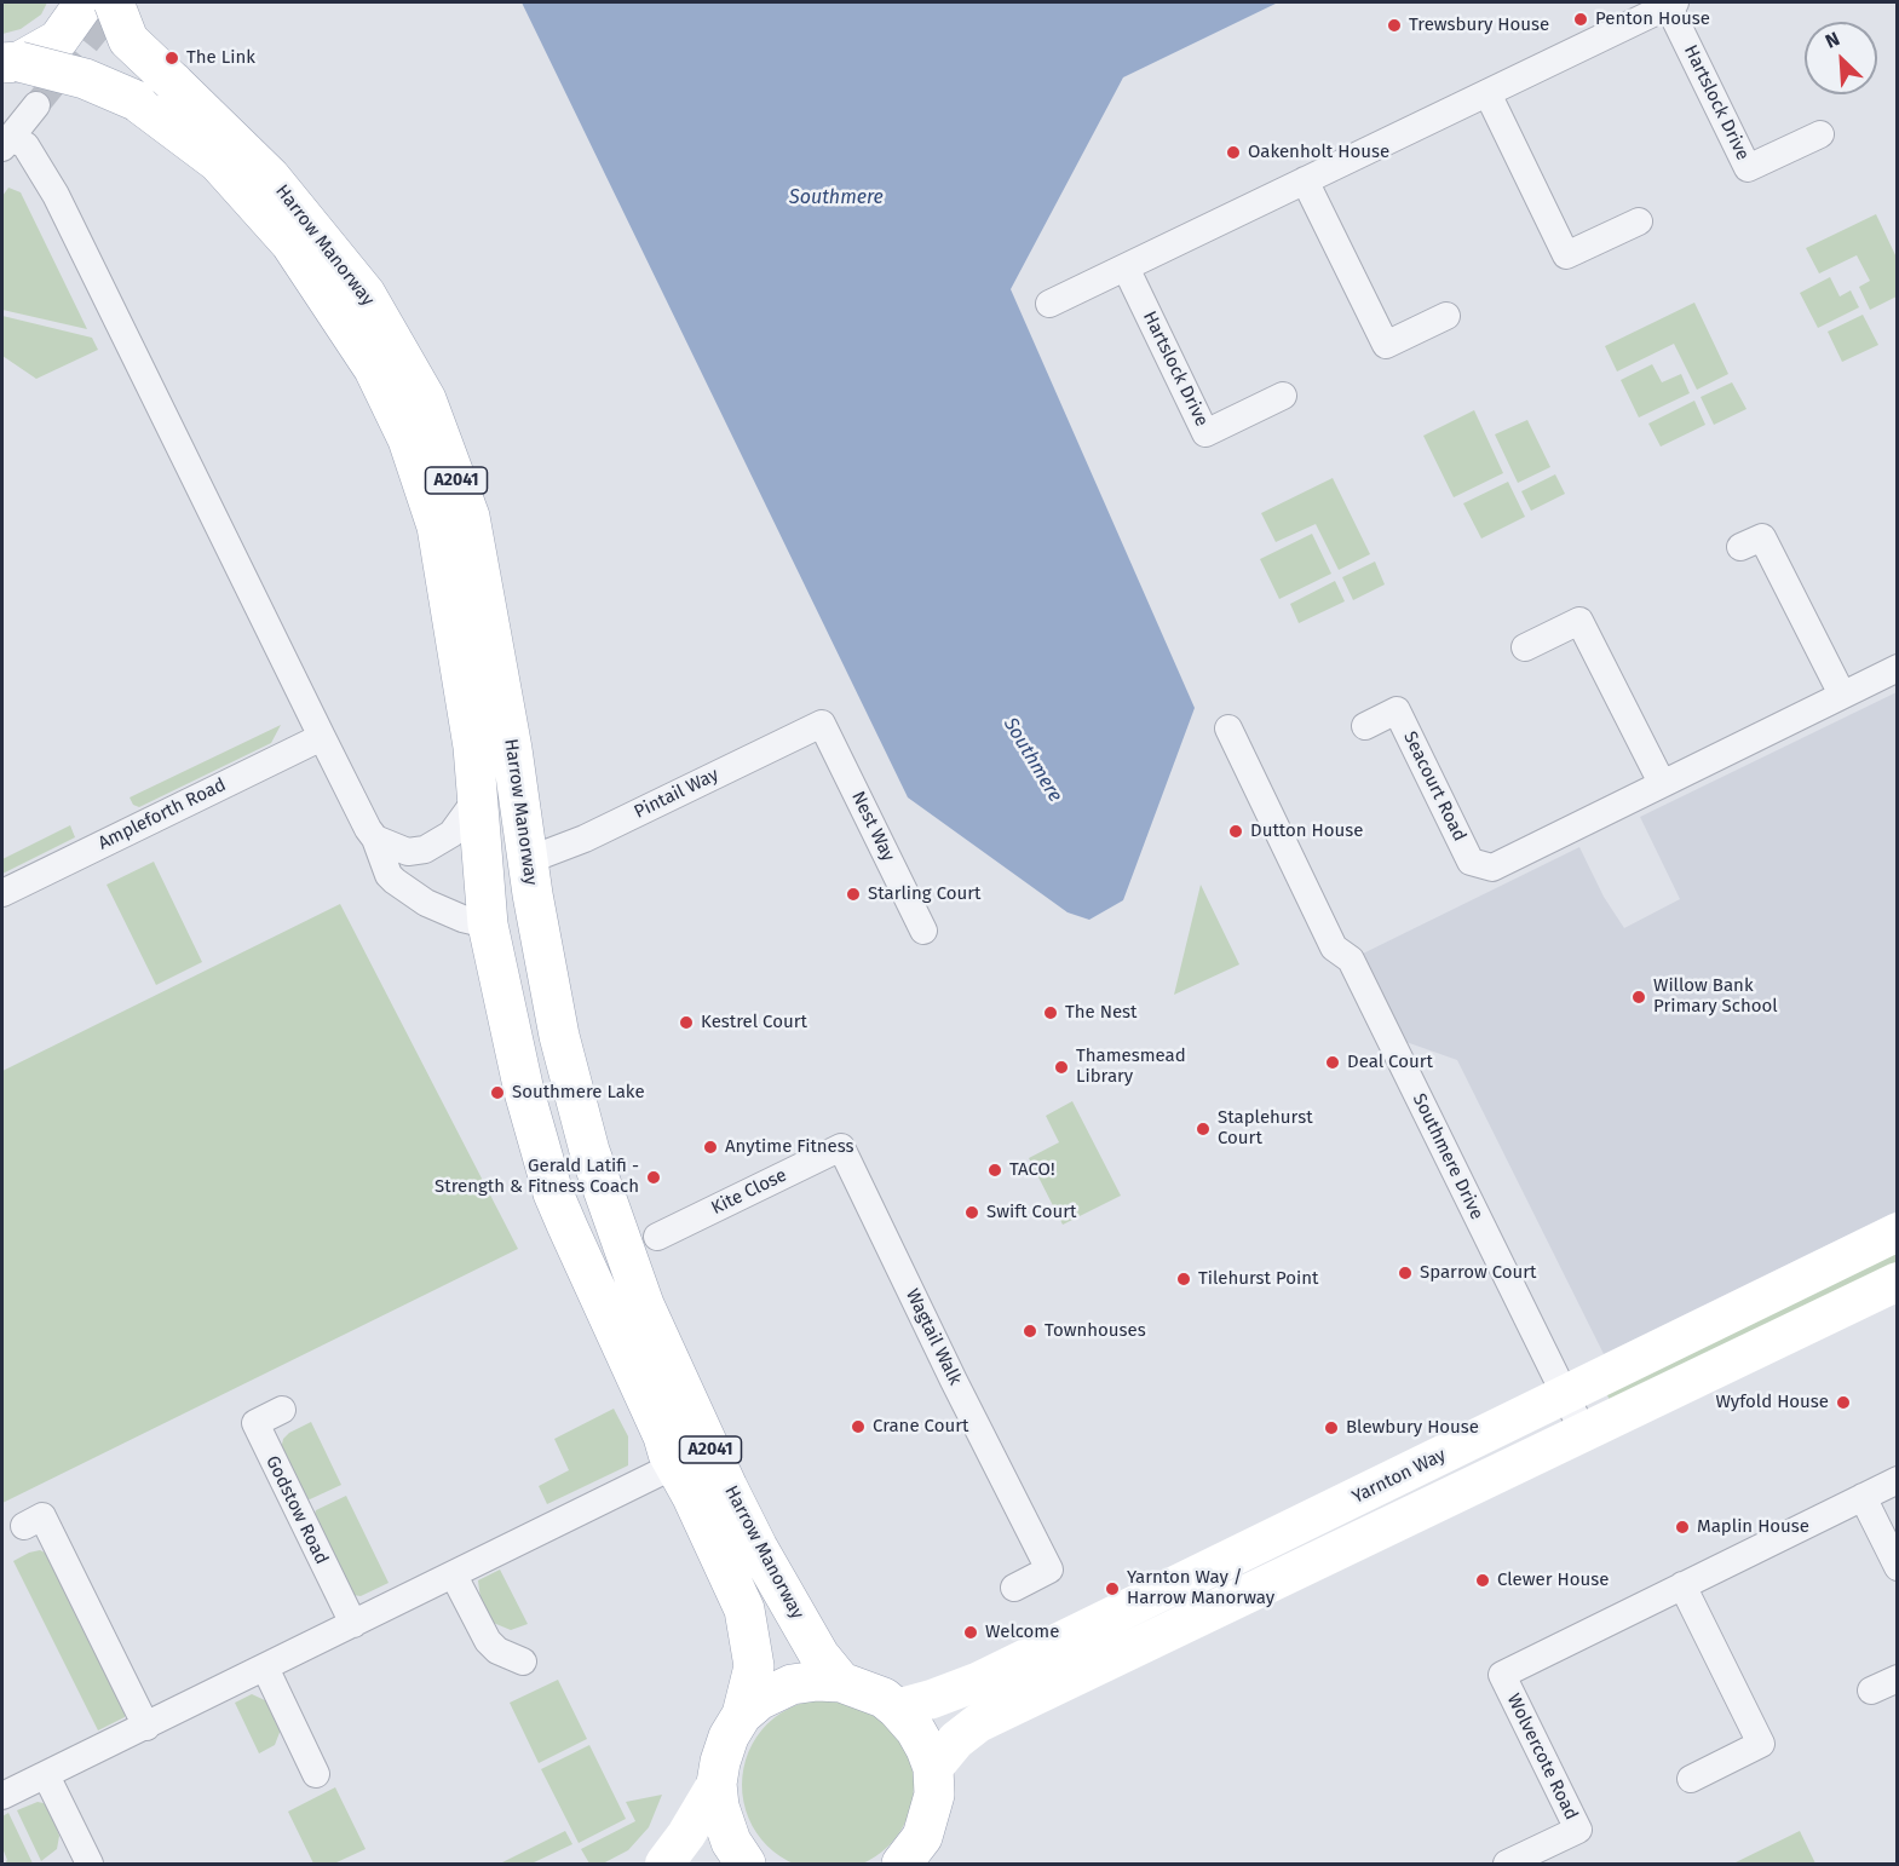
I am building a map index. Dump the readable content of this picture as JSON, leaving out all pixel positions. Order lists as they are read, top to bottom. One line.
{"streets":{"main road":["Harrow Manorway","A2041"],"street":["Hartslock Drive","Seacourt Road","Pintail Way","Ampleforth Road","Nest Way","Southmere Drive","Kite Close","Wagtail Walk","Yarnton Way","Godstow Road","Wolvercote Road"]},"crossings":[["Harrow Manorway","A2041"],["Harrow Manorway","Pintail Way"],["A2041","Yarnton Way"],["Pintail Way","Nest Way"],["Southmere Drive","Yarnton Way"],["Kite Close","Wagtail Walk"]],"water":["Southmere"],"places":["Penton House","Trewsbury House","The Link","Oakenholt House","Dutton House","Starling Court","Willow Bank Primary School","The Nest","Kestrel Court","Deal Court","Thamesmead Library","Southmere Lake","Staplehurst Court","Anytime Fitness","TACO!","Gerald Latifi - Strength & Fitness Coach","Swift Court","Sparrow Court","Tilehurst Point","Townhouses","Wyfold House","Crane Court","Blewbury House","Maplin House","Clewer House","Yarnton Way / Harrow Manorway","Welcome"],"north":"top left"}
